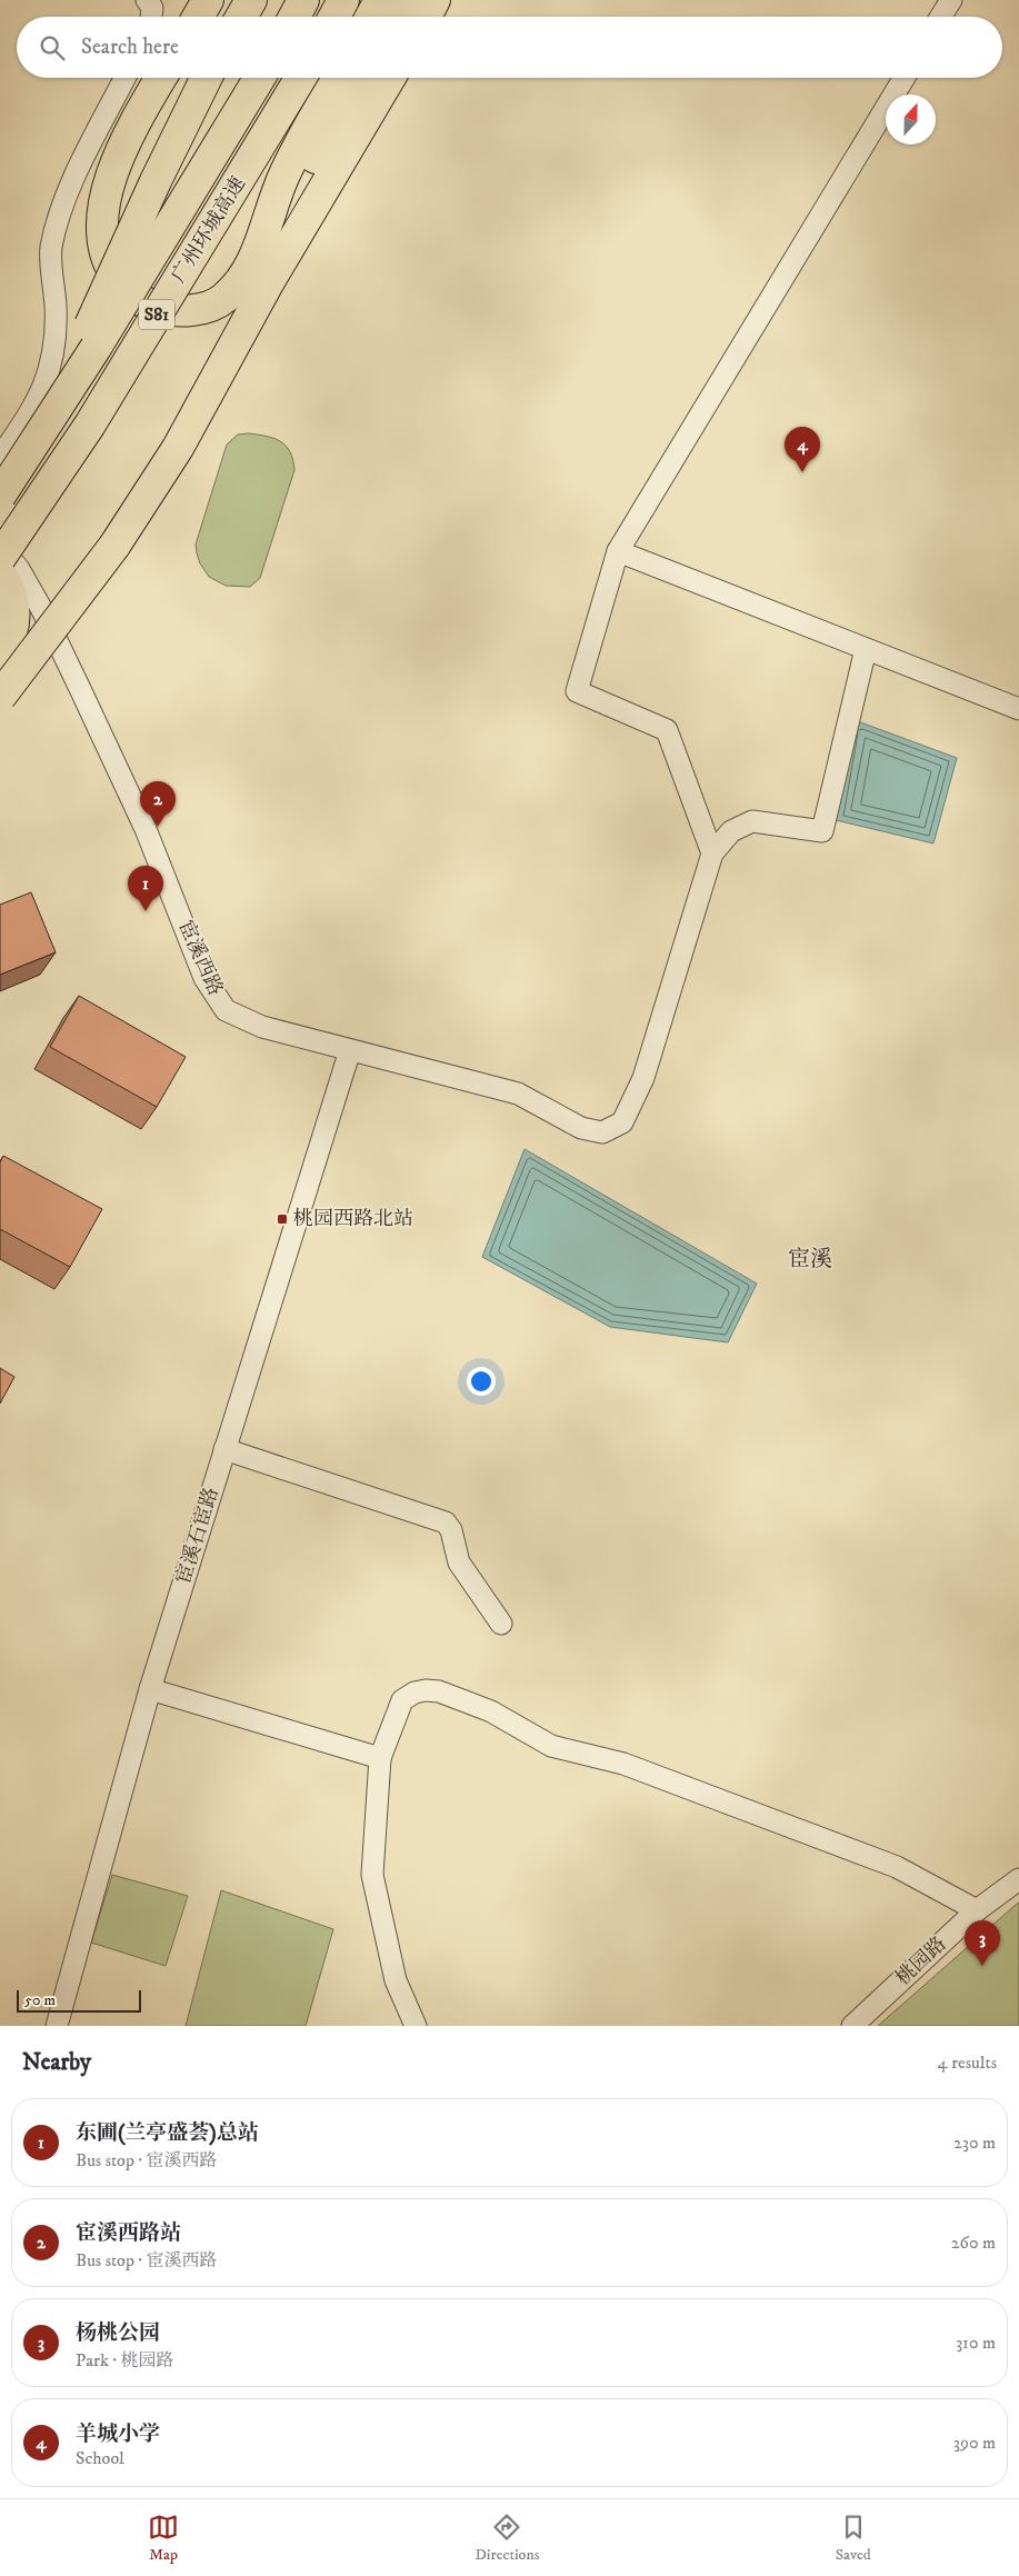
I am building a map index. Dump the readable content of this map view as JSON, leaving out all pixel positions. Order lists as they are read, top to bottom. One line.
{"streets":{"highway":["广州环城高速","S81"],"street":["宦溪西路","宦溪石宦路","桃园路"]},"crossings":[["宦溪西路","宦溪石宦路"]],"districts":["宦溪"],"places":{"transit":["桃园西路北站"]},"scale_bar":"50 m","north":"top","page":{"search":"Search here","pins":["4","2","1","3"],"scale":"50 m","heading":["Nearby","4 results"],"list":[{"mark":"1","name":"东圃(兰亭盛荟)总站","note":"Bus stop · 宦溪西路","value":"230 m"},{"mark":"2","name":"宦溪西路站","note":"Bus stop · 宦溪西路","value":"260 m"},{"mark":"3","name":"杨桃公园","note":"Park · 桃园路","value":"310 m"},{"mark":"4","name":"羊城小学","note":"School","value":"390 m"}],"nav":["Map","Directions","Saved"]}}
